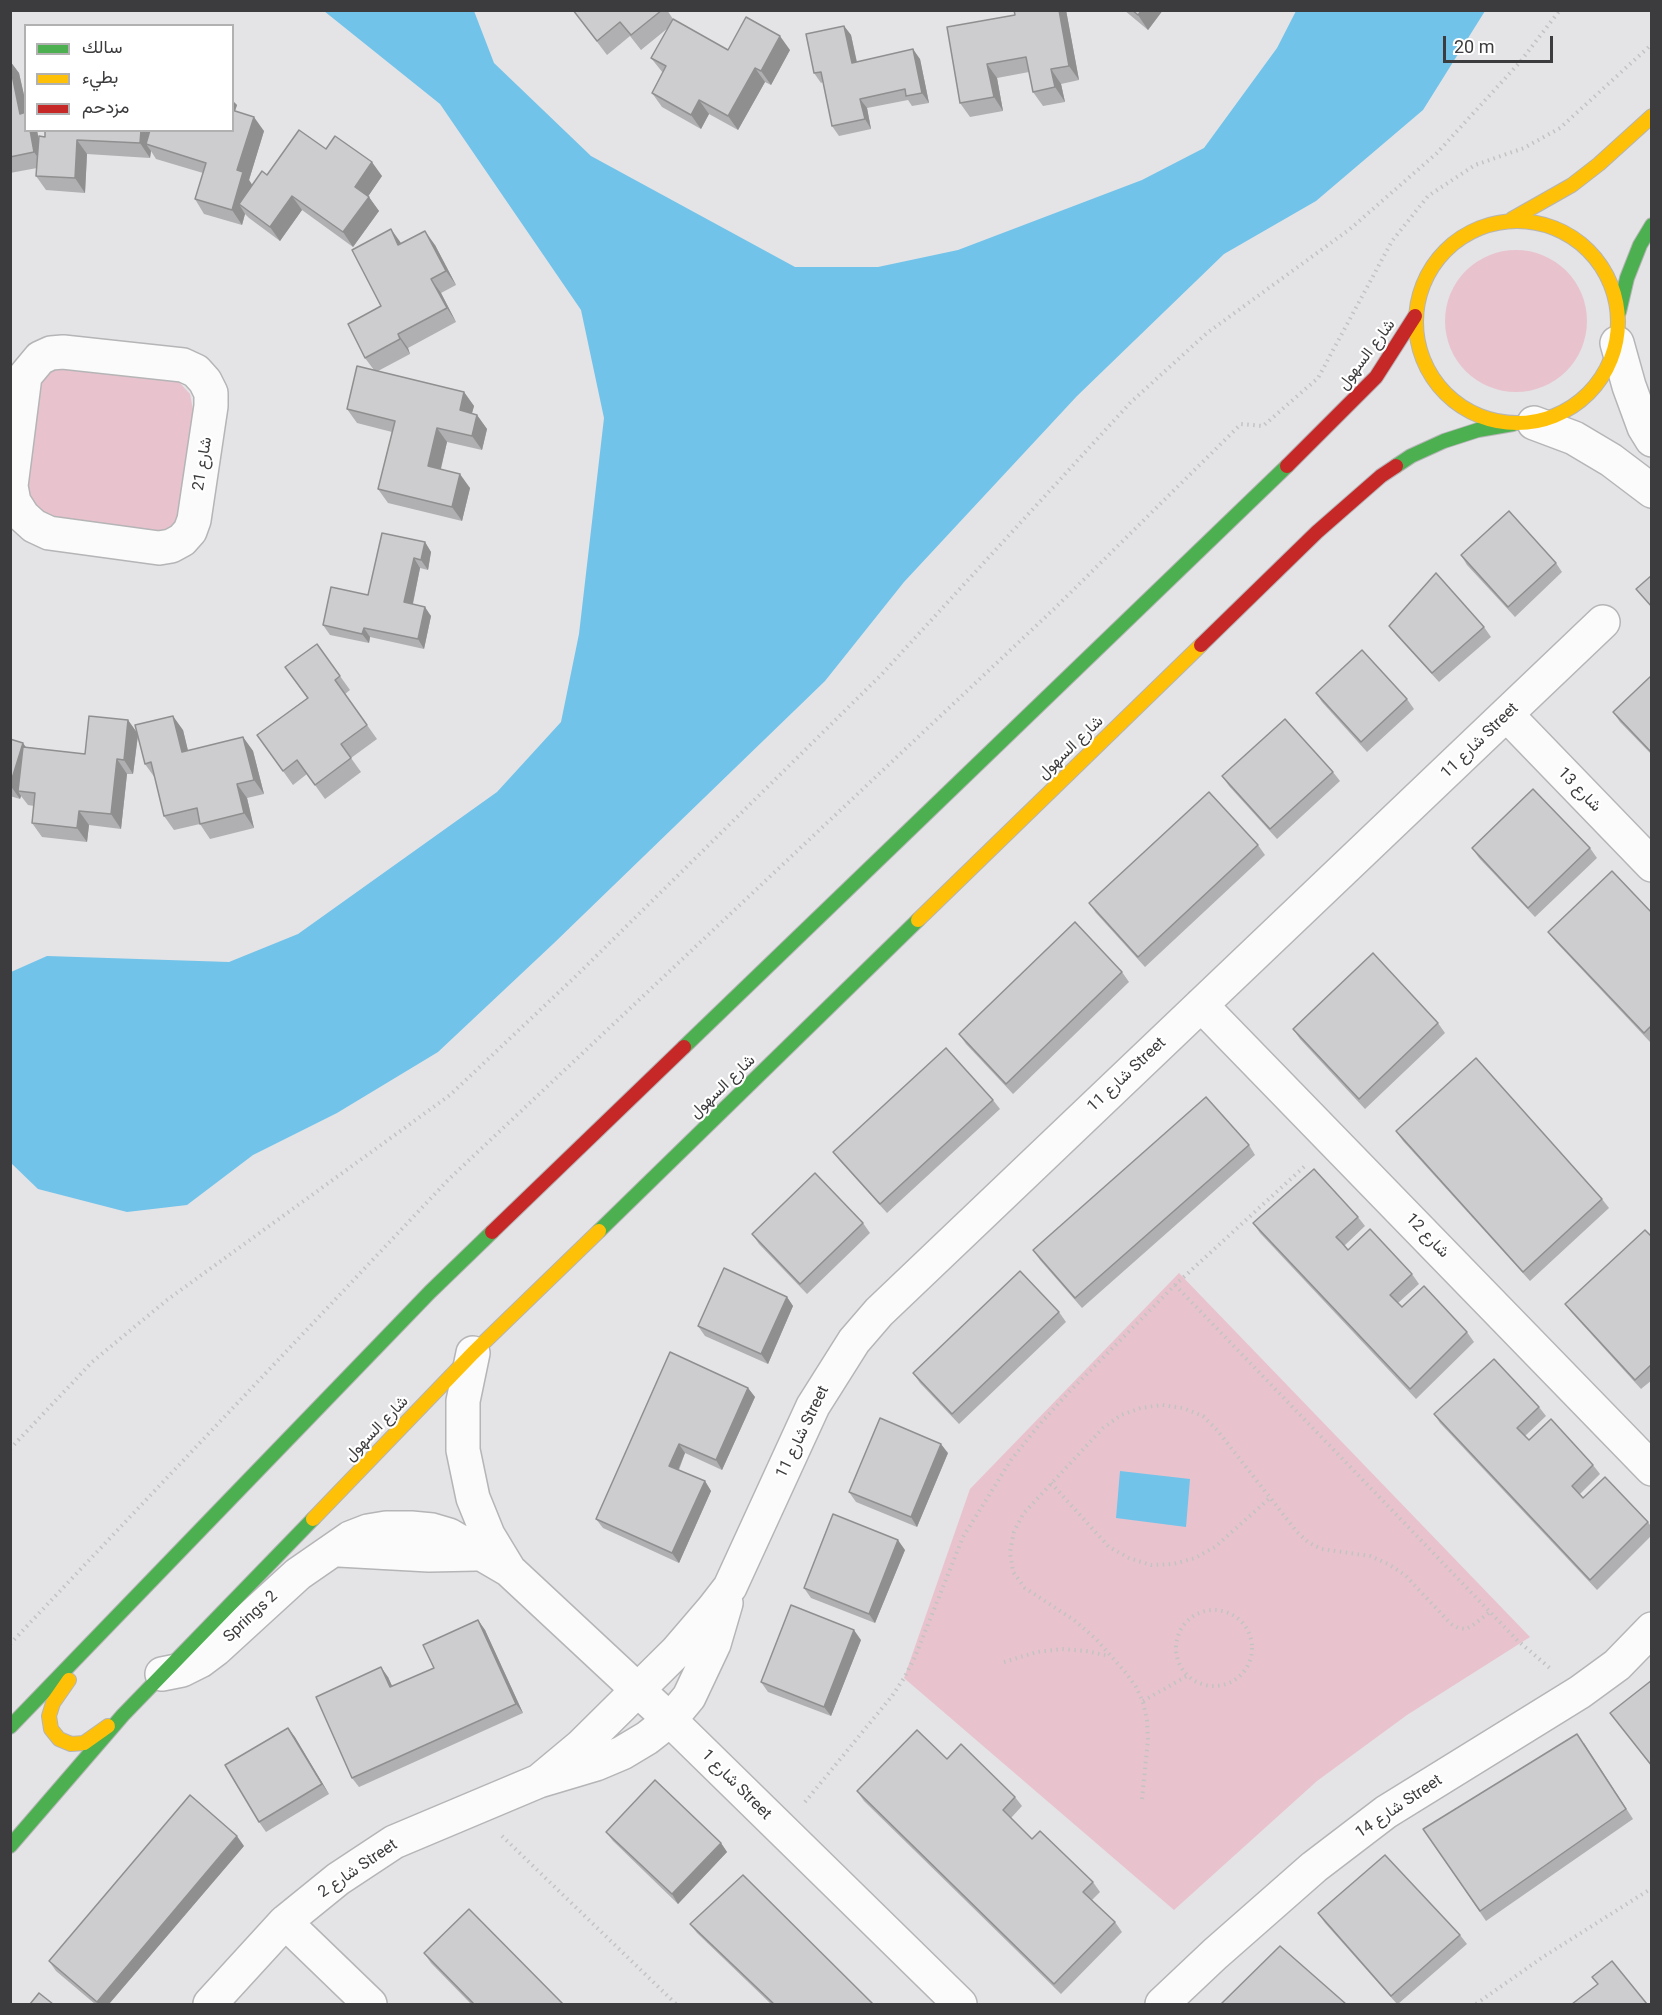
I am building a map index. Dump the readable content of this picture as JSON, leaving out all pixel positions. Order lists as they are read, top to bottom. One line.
{"streets":{"main road":["شارع السهول"],"street":["شارع 21","شارع 11 Street","شارع 13","شارع 12","Springs 2","شارع 1 Street","شارع 14 Street","شارع 2 Street"]},"crossings":[["شارع السهول","Springs 2"],["شارع 11 Street","شارع 13"],["شارع 11 Street","شارع 12"],["شارع 11 Street","شارع 1 Street"],["شارع 11 Street","شارع 2 Street"],["Springs 2","شارع 1 Street"],["شارع 1 Street","شارع 2 Street"]],"legend":["سالك","بطيء","مزدحم"],"scale_bar":"20 m"}
